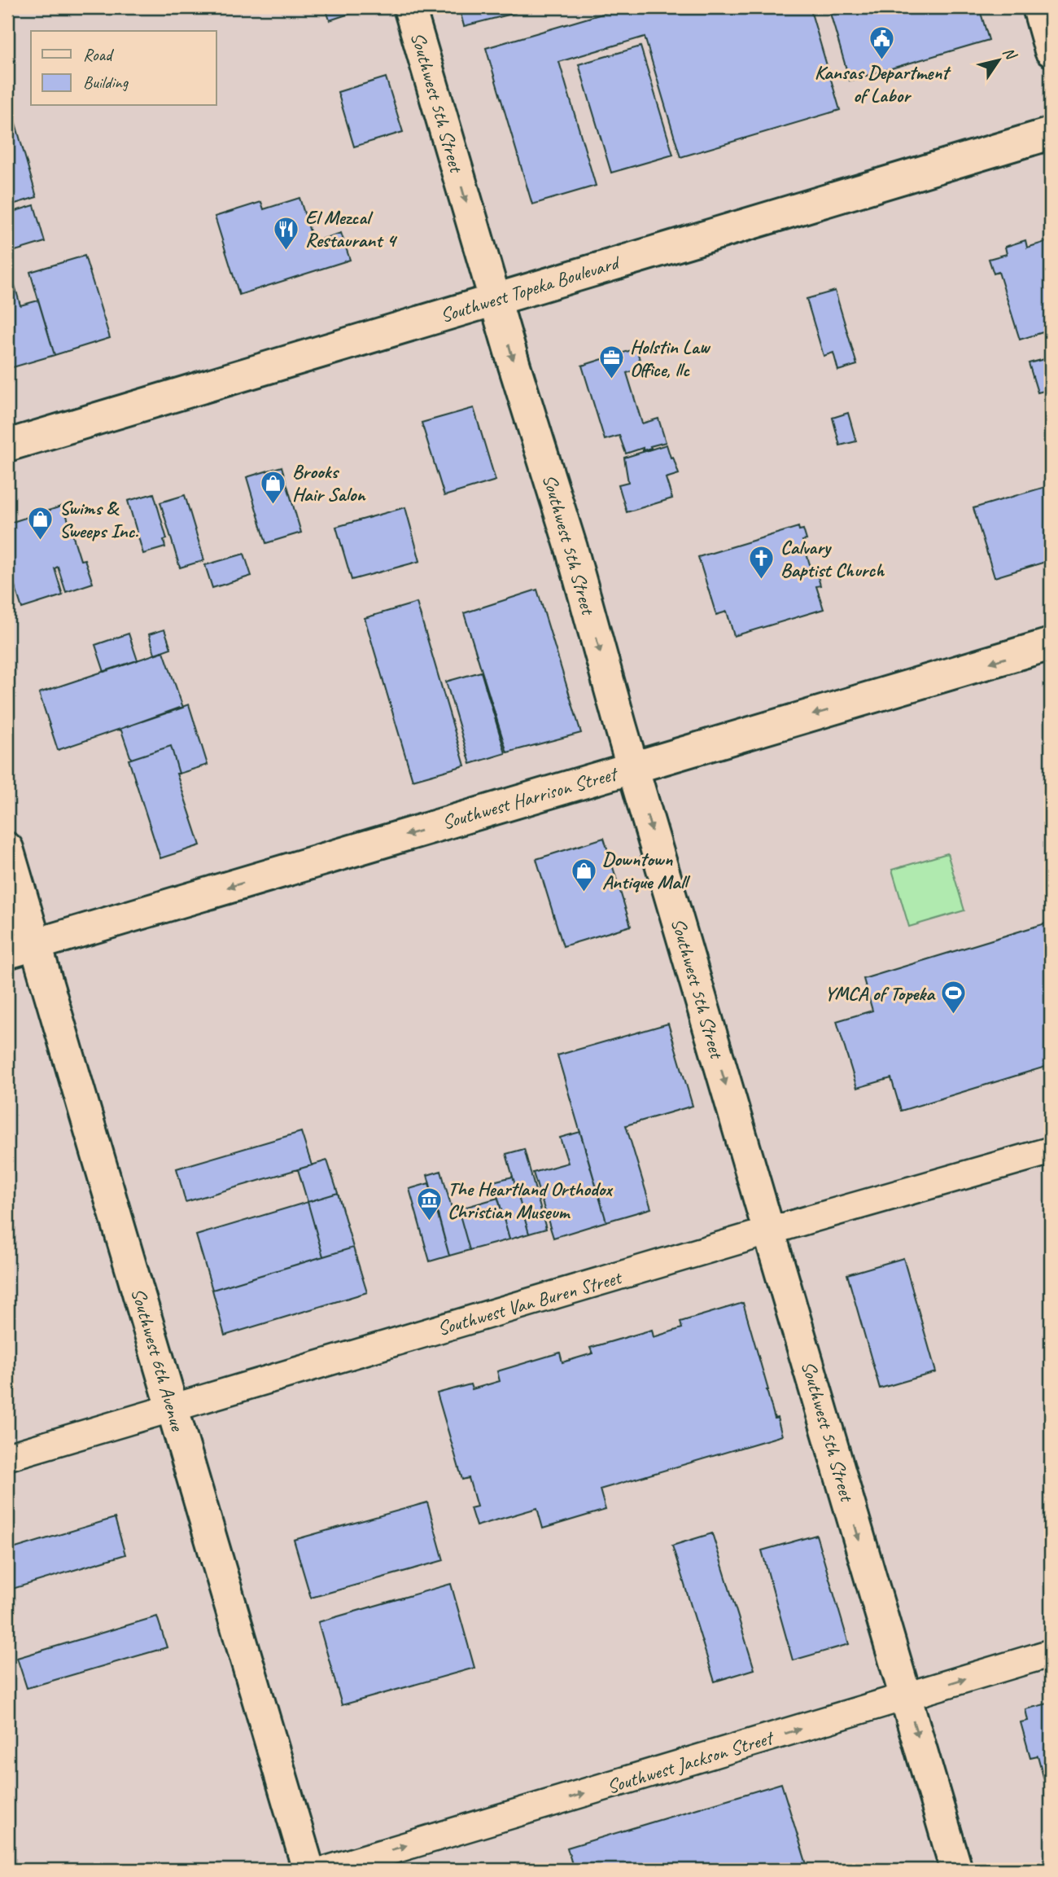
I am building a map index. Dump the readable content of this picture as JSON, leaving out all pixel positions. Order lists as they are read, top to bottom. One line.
{"streets":{"street":["Southwest 5th Street","Southwest Topeka Boulevard","Southwest Harrison Street","Southwest Van Buren Street","Southwest 6th Avenue","Southwest Jackson Street"]},"crossings":[["Southwest 5th Street","Southwest Topeka Boulevard"],["Southwest 5th Street","Southwest Harrison Street"],["Southwest 5th Street","Southwest Van Buren Street"],["Southwest 5th Street","Southwest Jackson Street"],["Southwest Harrison Street","Southwest 6th Avenue"],["Southwest Van Buren Street","Southwest 6th Avenue"]],"one_way":["Southwest 5th Street","Southwest Harrison Street","Southwest Jackson Street"],"places":{"public building":["Kansas Department of Labor"],"restaurant":["El Mezcal Restaurant 4"],"office":["Holstin Law Office, llc"],"shop":["Brooks Hair Salon","Swims & Sweeps Inc.","Downtown Antique Mall"],"church":["Calvary Baptist Church"],"sports":["YMCA of Topeka"],"museum":["The Heartland Orthodox Christian Museum"]},"legend":["Road","Building"],"north":"top right"}
